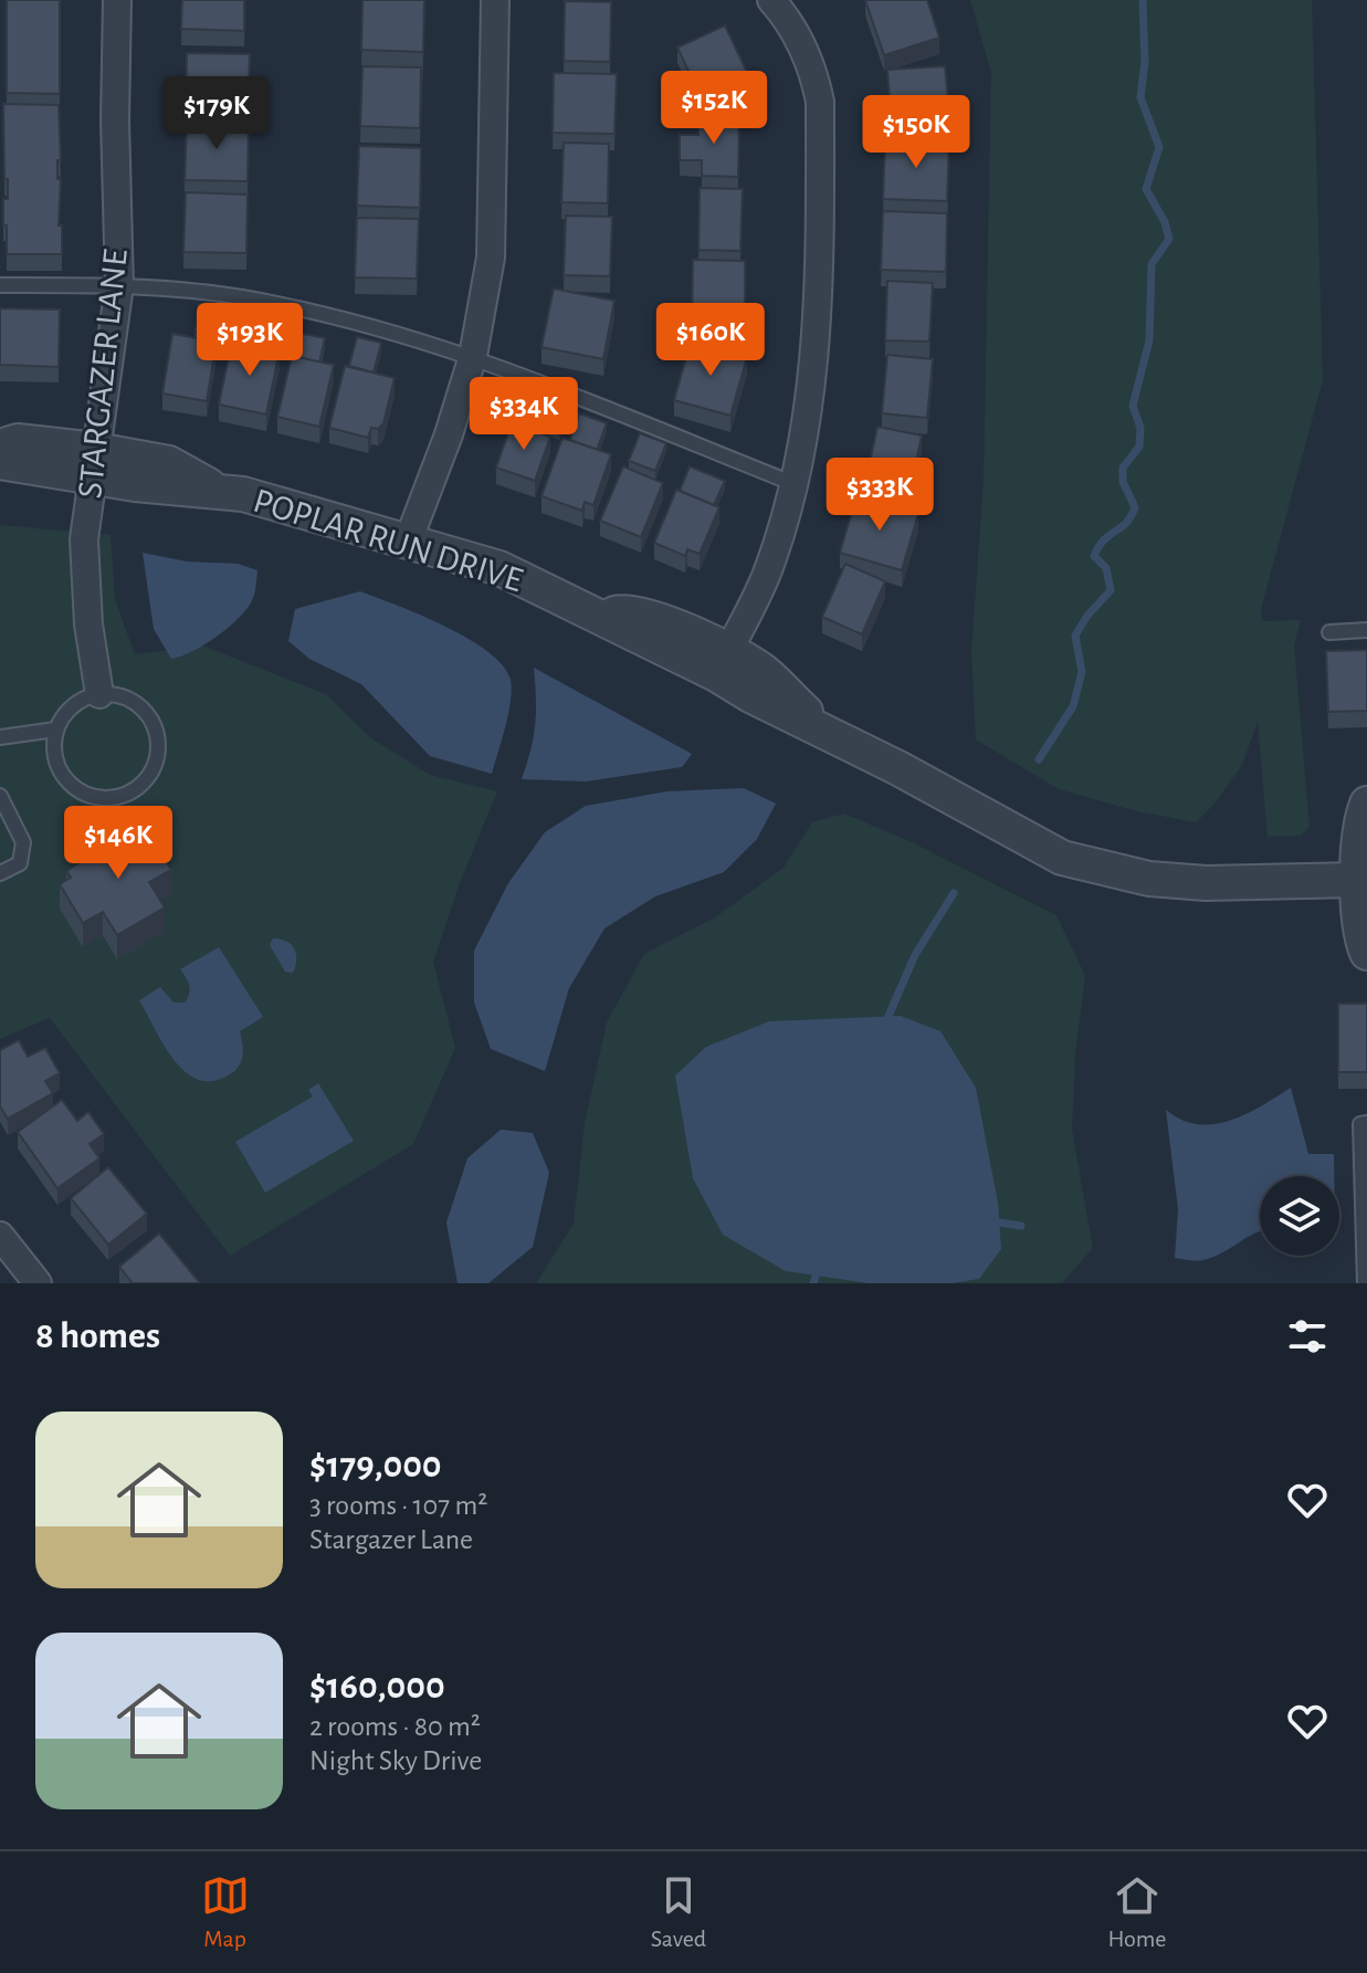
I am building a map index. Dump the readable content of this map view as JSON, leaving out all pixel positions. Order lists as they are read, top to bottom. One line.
{"streets":{"street":["STARGAZER LANE","POPLAR RUN DRIVE"]},"crossings":[["STARGAZER LANE","POPLAR RUN DRIVE"]],"page":{"price":["$152K","$179K","$150K","$193K","$160K","$334K","$333K","$146K"],"heading":"8 homes","list":[{"name":"$179,000","note":"3 rooms · 107 m² · Stargazer Lane"},{"name":"$160,000","note":"2 rooms · 80 m² · Night Sky Drive"}],"tabs":["Map","Saved","Home"]}}
